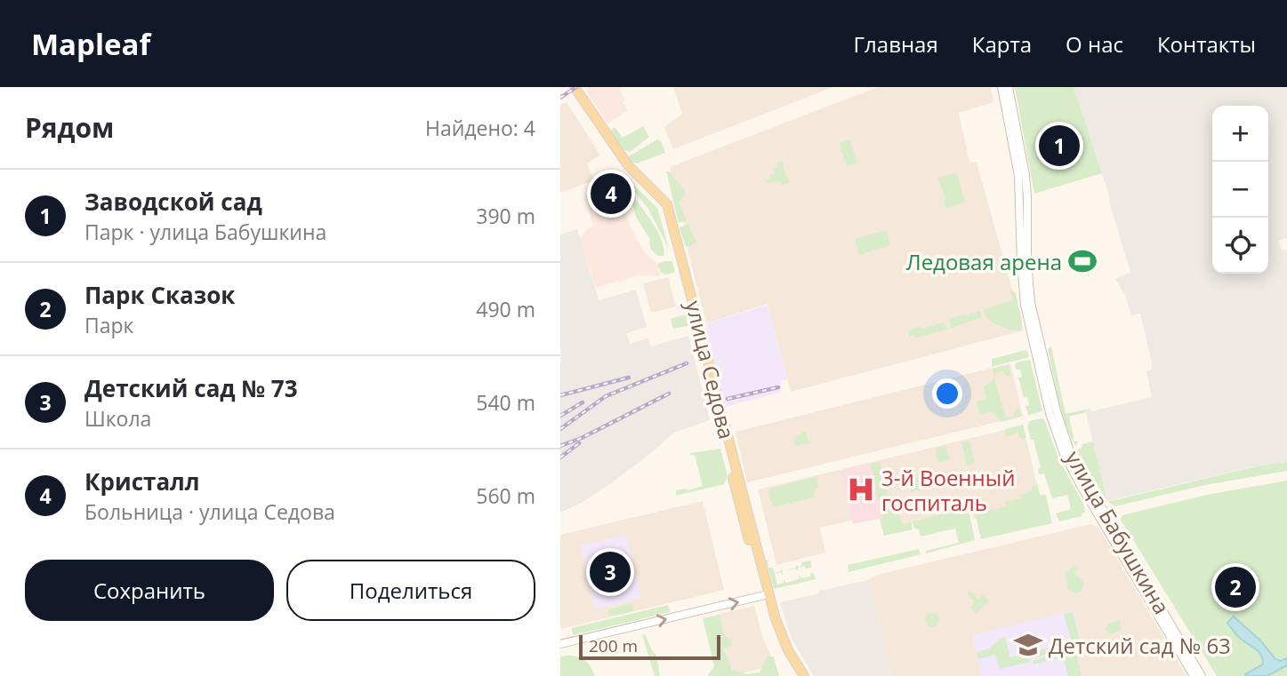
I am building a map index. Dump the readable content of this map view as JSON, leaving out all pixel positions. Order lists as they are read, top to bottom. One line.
{"streets":{"main road":["улица Седова"],"street":["улица Бабушкина"]},"places":{"sports":["Ледовая арена"],"hospital":["3-й Военный госпиталь"],"school or university":["Детский сад № 63"]},"scale_bar":"200 m","page":{"header":"Mapleaf","nav":["Главная","Карта","О нас","Контакты"],"heading":["Рядом","Найдено: 4"],"map_buttons":["+","−"],"pins":["1","4","3","2"],"list":[{"mark":"1","name":"Заводской сад","note":"Парк · улица Бабушкина","value":"390 m"},{"mark":"2","name":"Парк Сказок","note":"Парк","value":"490 m"},{"mark":"3","name":"Детский сад № 73","note":"Школа","value":"540 m"},{"mark":"4","name":"Кристалл","note":"Больница · улица Седова","value":"560 m"}],"buttons":["Сохранить","Поделиться"],"scale":"200 m"}}
